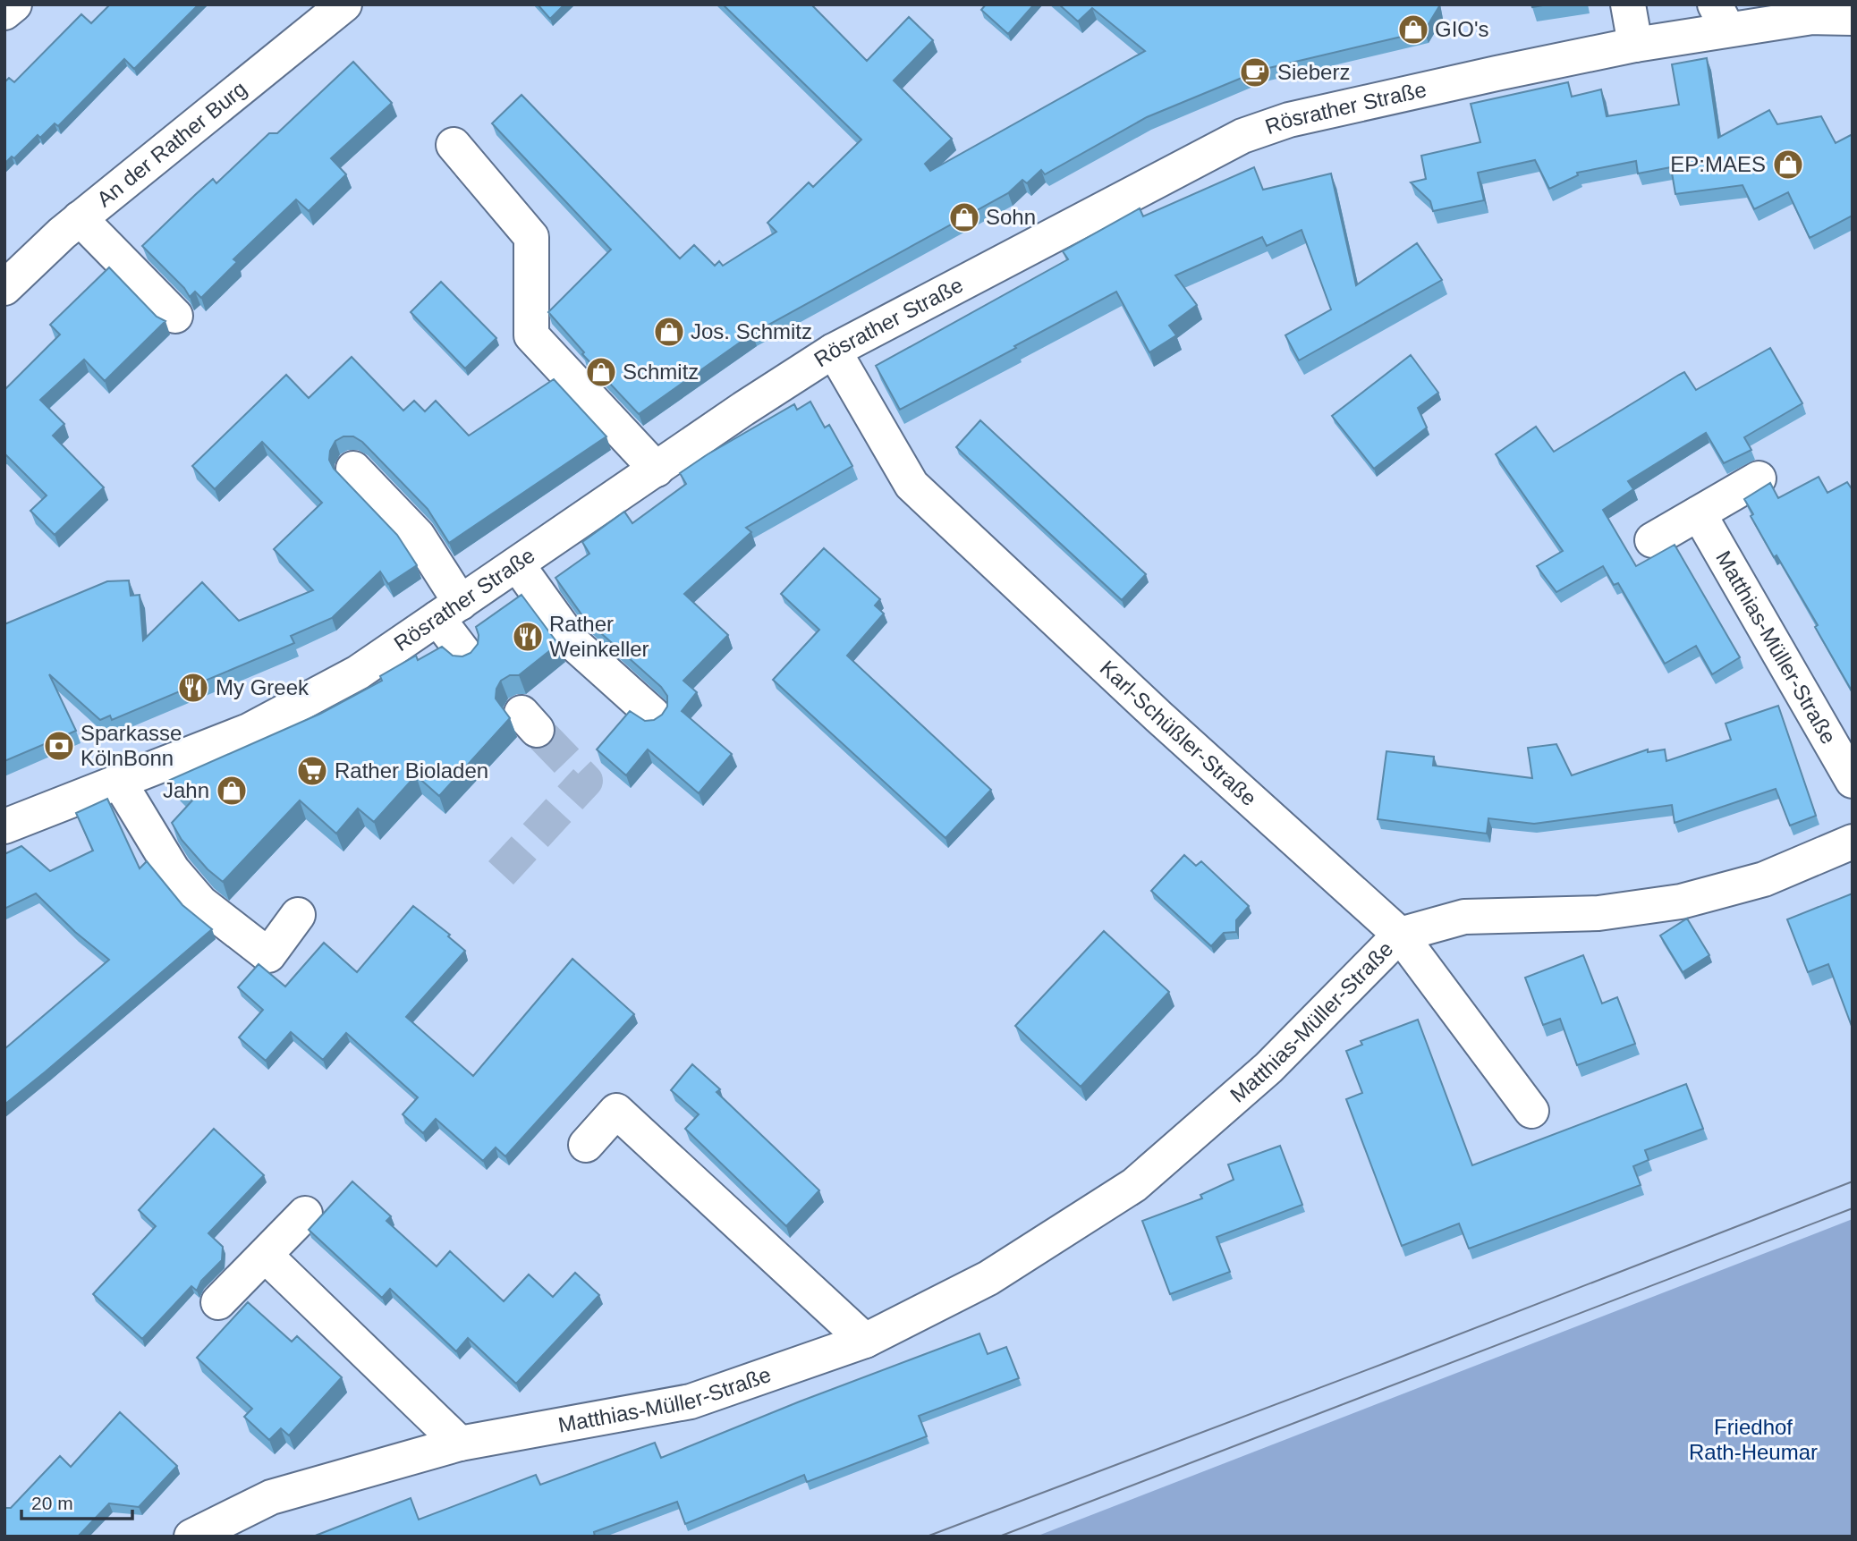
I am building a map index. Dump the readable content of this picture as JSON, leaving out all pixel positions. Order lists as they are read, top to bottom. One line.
{"streets":{"street":["Rösrather Straße","An der Rather Burg","Matthias-Müller-Straße","Karl-Schüßler-Straße"]},"crossings":[["Rösrather Straße","Karl-Schüßler-Straße"],["Matthias-Müller-Straße","Karl-Schüßler-Straße"]],"parks":["Friedhof Rath-Heumar"],"places":{"shop":["GIO's","EP:MAES","Sohn","Jos. Schmitz","Schmitz","Jahn"],"cafe":["Sieberz"],"restaurant":["Rather Weinkeller","My Greek"],"bank":["Sparkasse KölnBonn"],"supermarket":["Rather Bioladen"]},"scale_bar":"20 m"}
